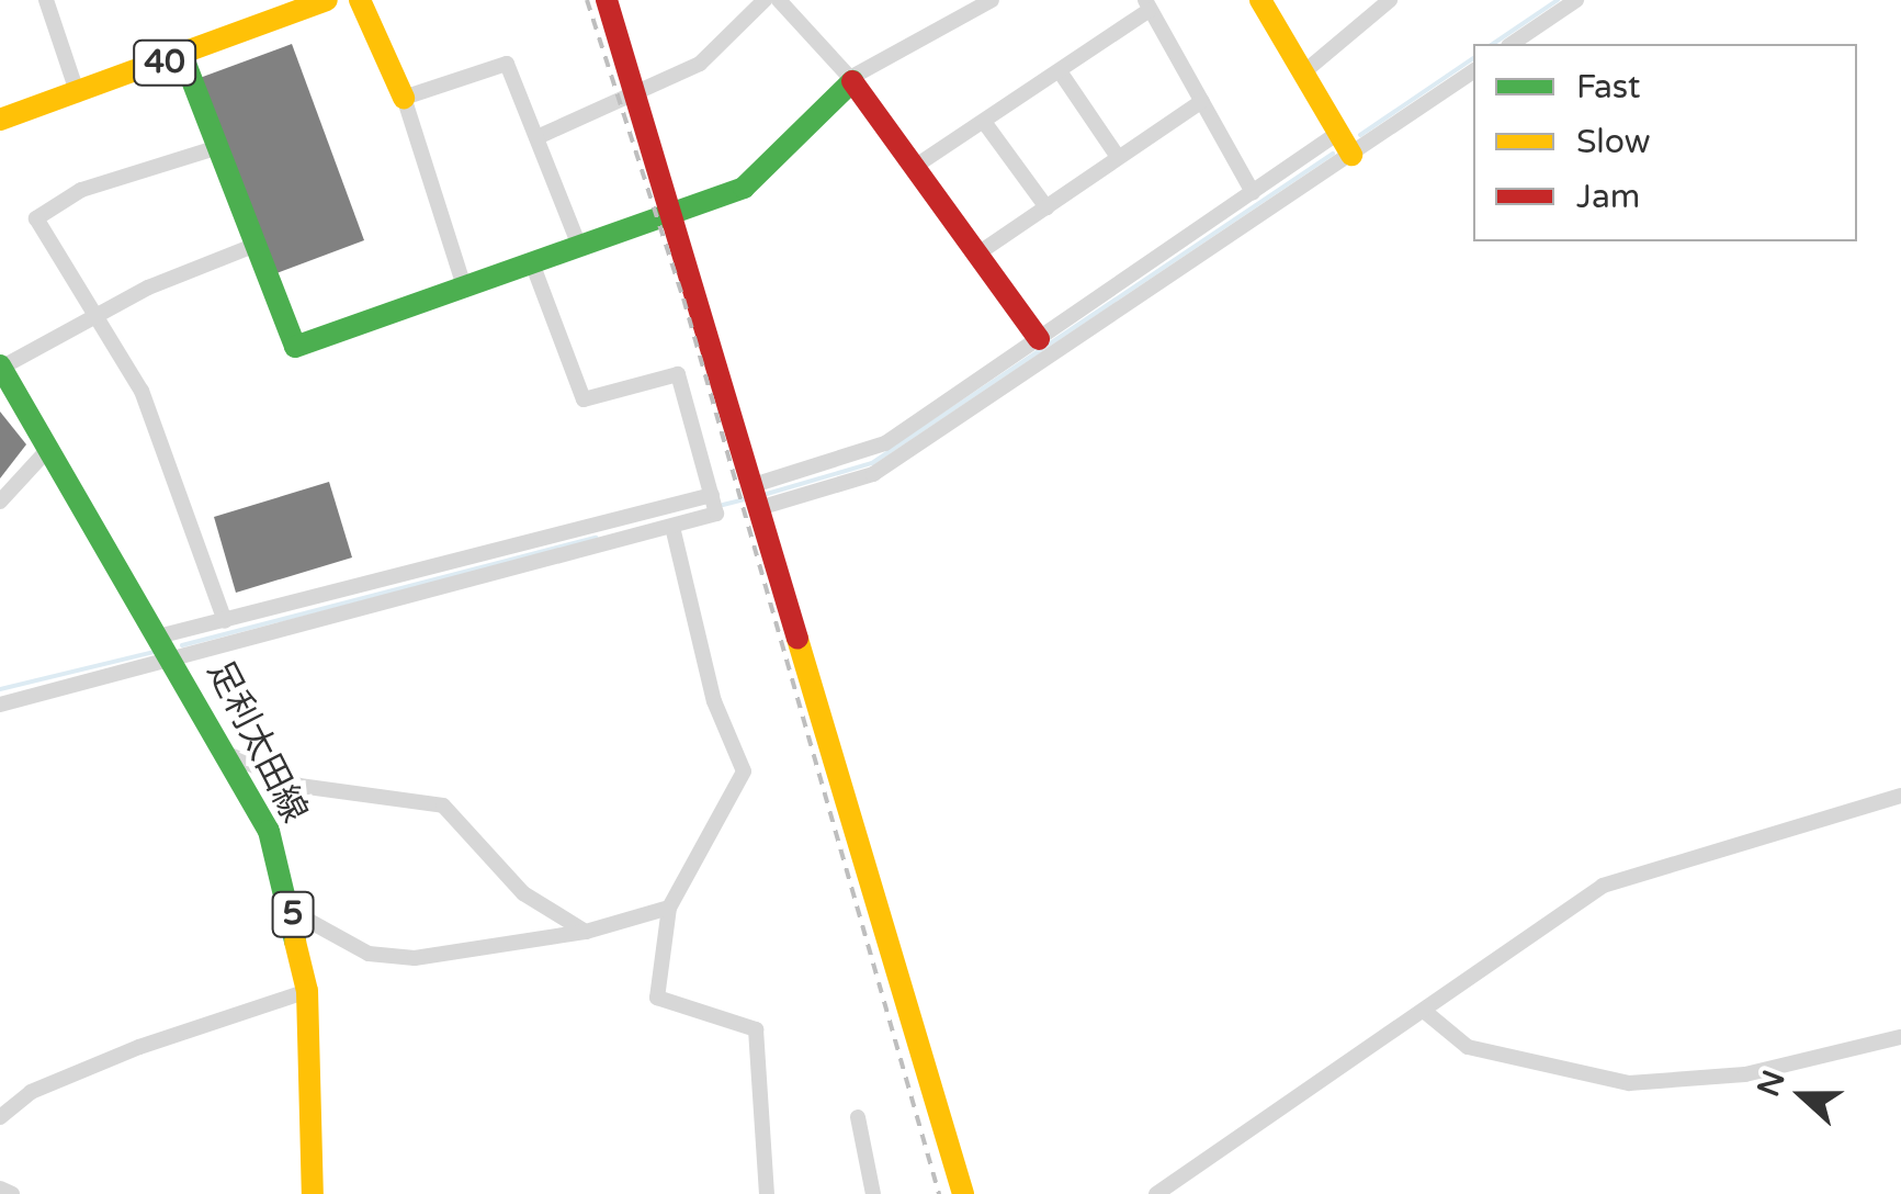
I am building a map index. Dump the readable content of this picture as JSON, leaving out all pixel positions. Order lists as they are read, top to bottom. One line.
{"streets":{"street":["40","足利太田線","5"]},"legend":["Fast","Slow","Jam"],"north":"left"}
